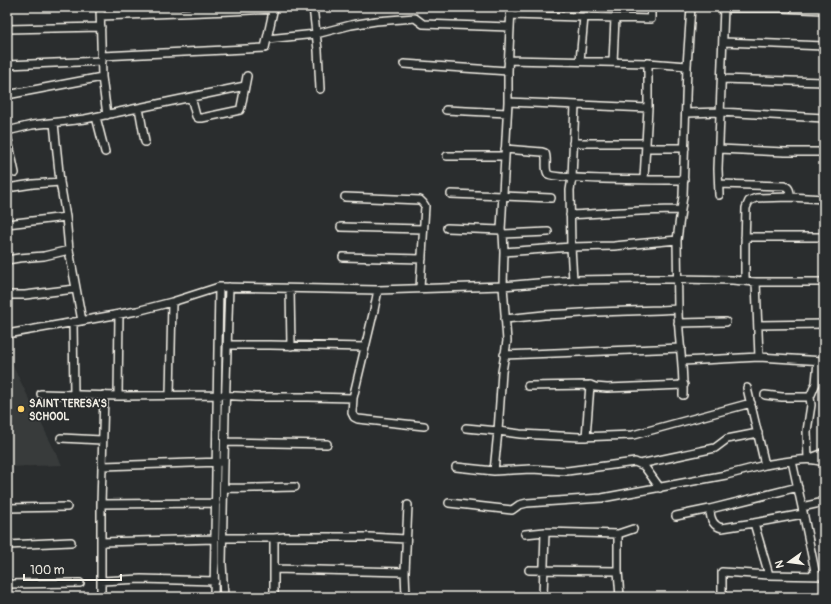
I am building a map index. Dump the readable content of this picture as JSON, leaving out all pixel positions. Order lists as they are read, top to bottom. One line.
{"places":["SAINT TERESA'S SCHOOL"],"scale_bar":"100 m","north":"left"}
